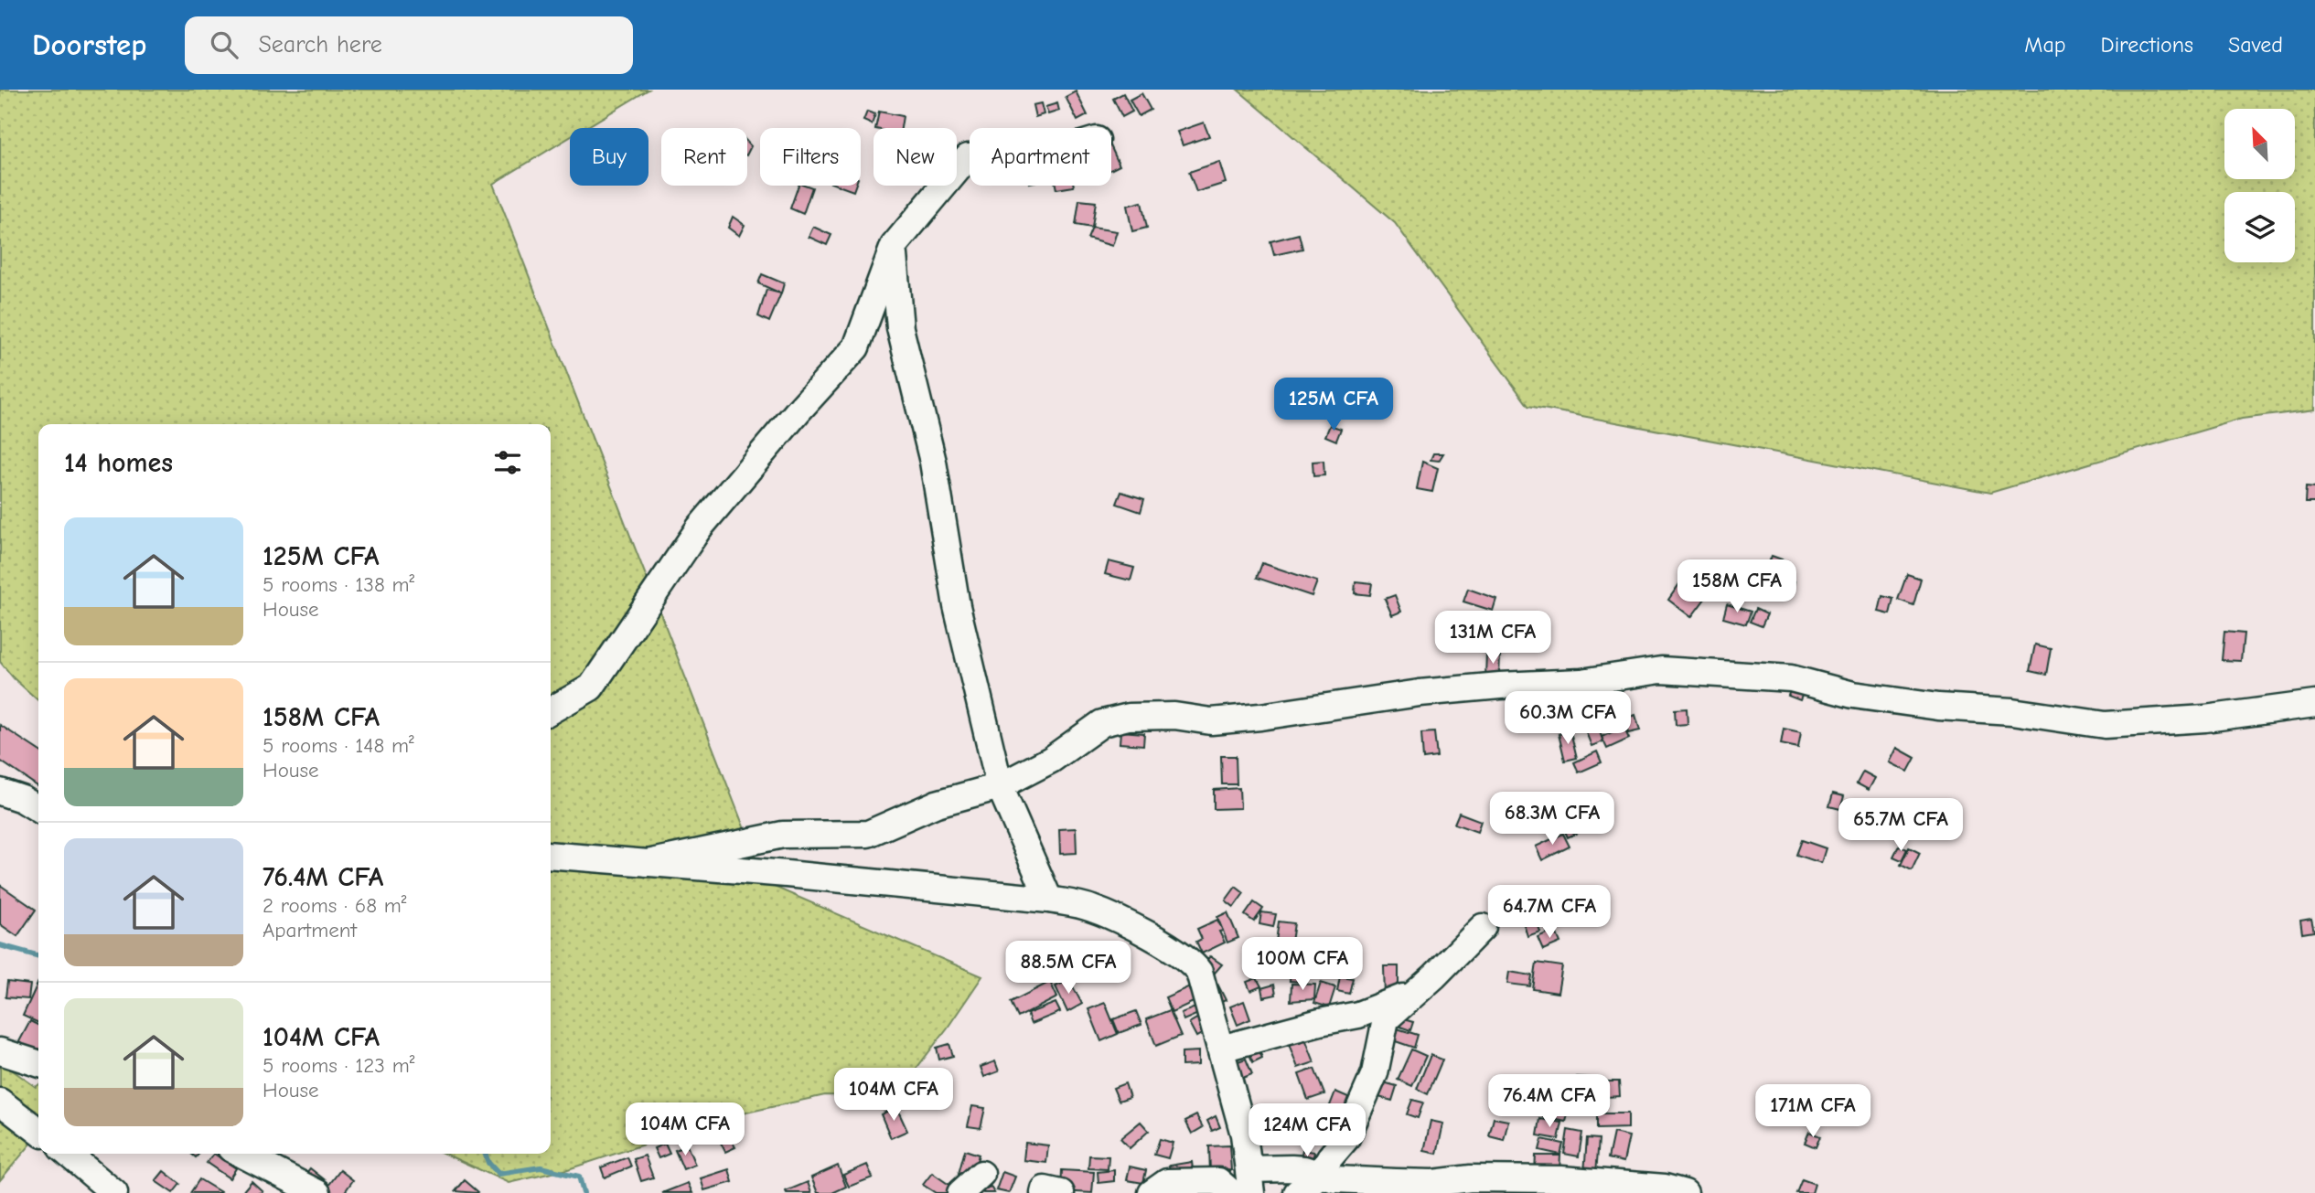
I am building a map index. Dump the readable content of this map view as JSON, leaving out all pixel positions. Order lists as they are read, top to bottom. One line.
{"north":"top left","page":{"header":"Doorstep","search":"Search here","nav":["Map","Directions","Saved"],"chip":["Buy","Rent","Filters","New","Apartment"],"price":["125M CFA","158M CFA","131M CFA","60.3M CFA","68.3M CFA","65.7M CFA","64.7M CFA","100M CFA","88.5M CFA","104M CFA","76.4M CFA","171M CFA","104M CFA","124M CFA"],"heading":"14 homes","list":[{"name":"125M CFA","note":"5 rooms · 138 m² · House"},{"name":"158M CFA","note":"5 rooms · 148 m² · House"},{"name":"76.4M CFA","note":"2 rooms · 68 m² · Apartment"},{"name":"104M CFA","note":"5 rooms · 123 m² · House"}]}}
